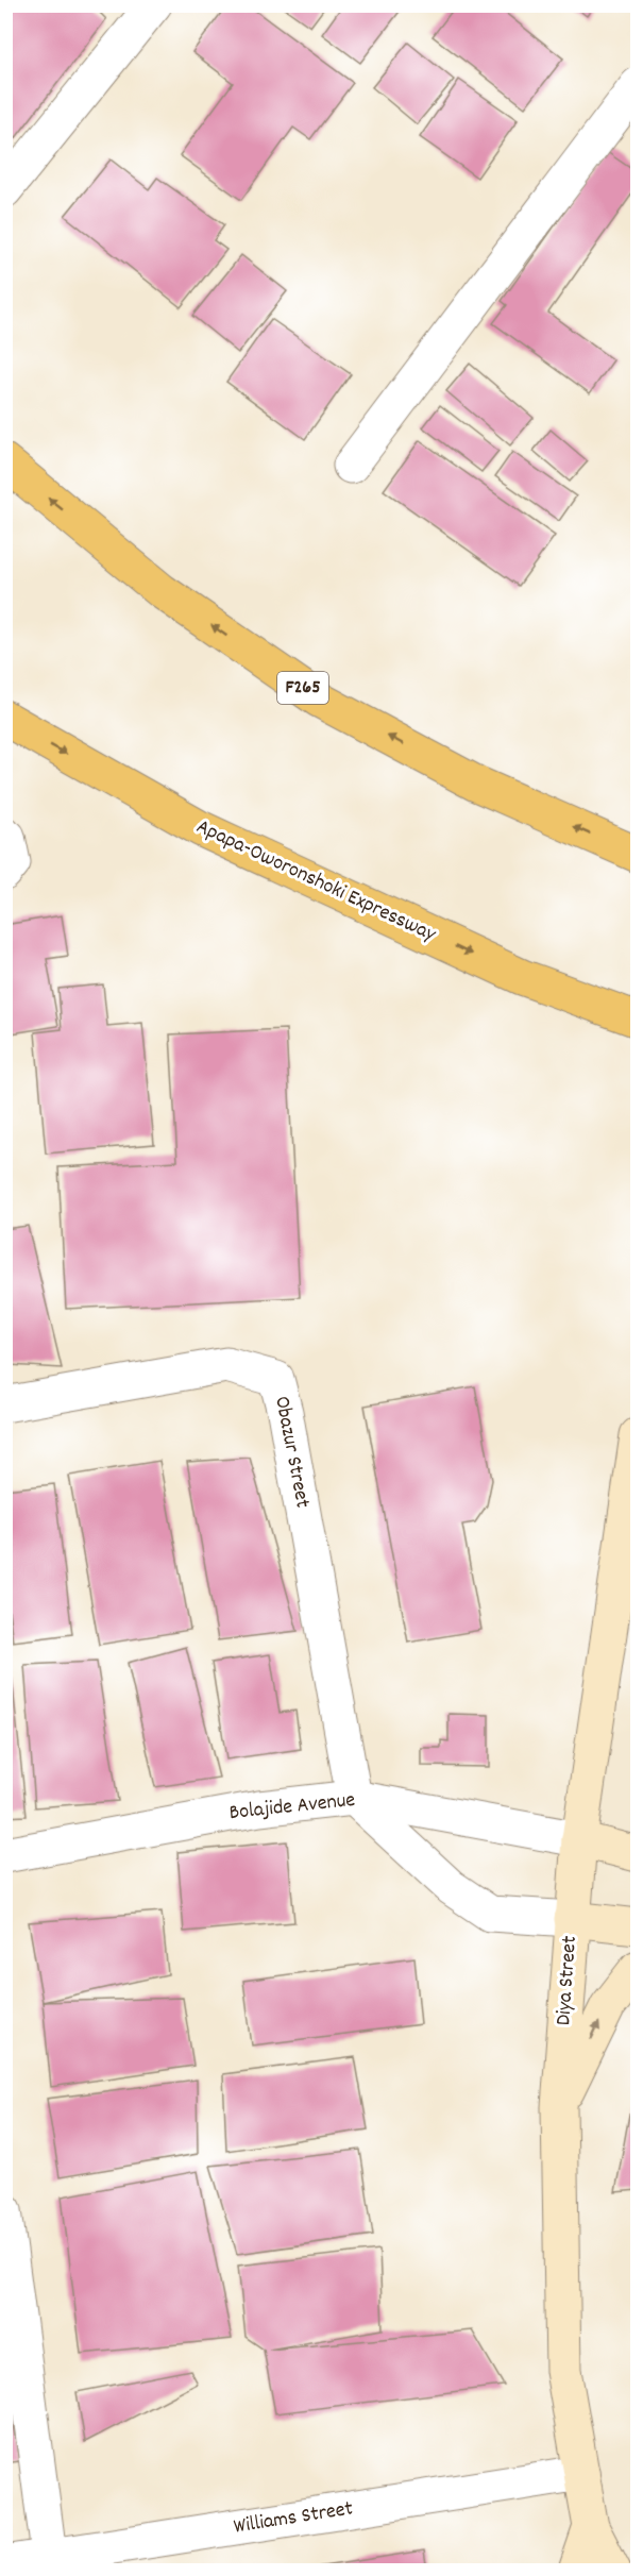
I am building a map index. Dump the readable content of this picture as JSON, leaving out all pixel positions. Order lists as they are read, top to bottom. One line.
{"streets":{"highway":["F265","Apapa-Oworonshoki Expressway"],"main road":["Diya Street"],"street":["Obazur Street","Bolajide Avenue","Williams Street"]},"crossings":[["Obazur Street","Bolajide Avenue"],["Bolajide Avenue","Diya Street"],["Diya Street","Williams Street"]]}
